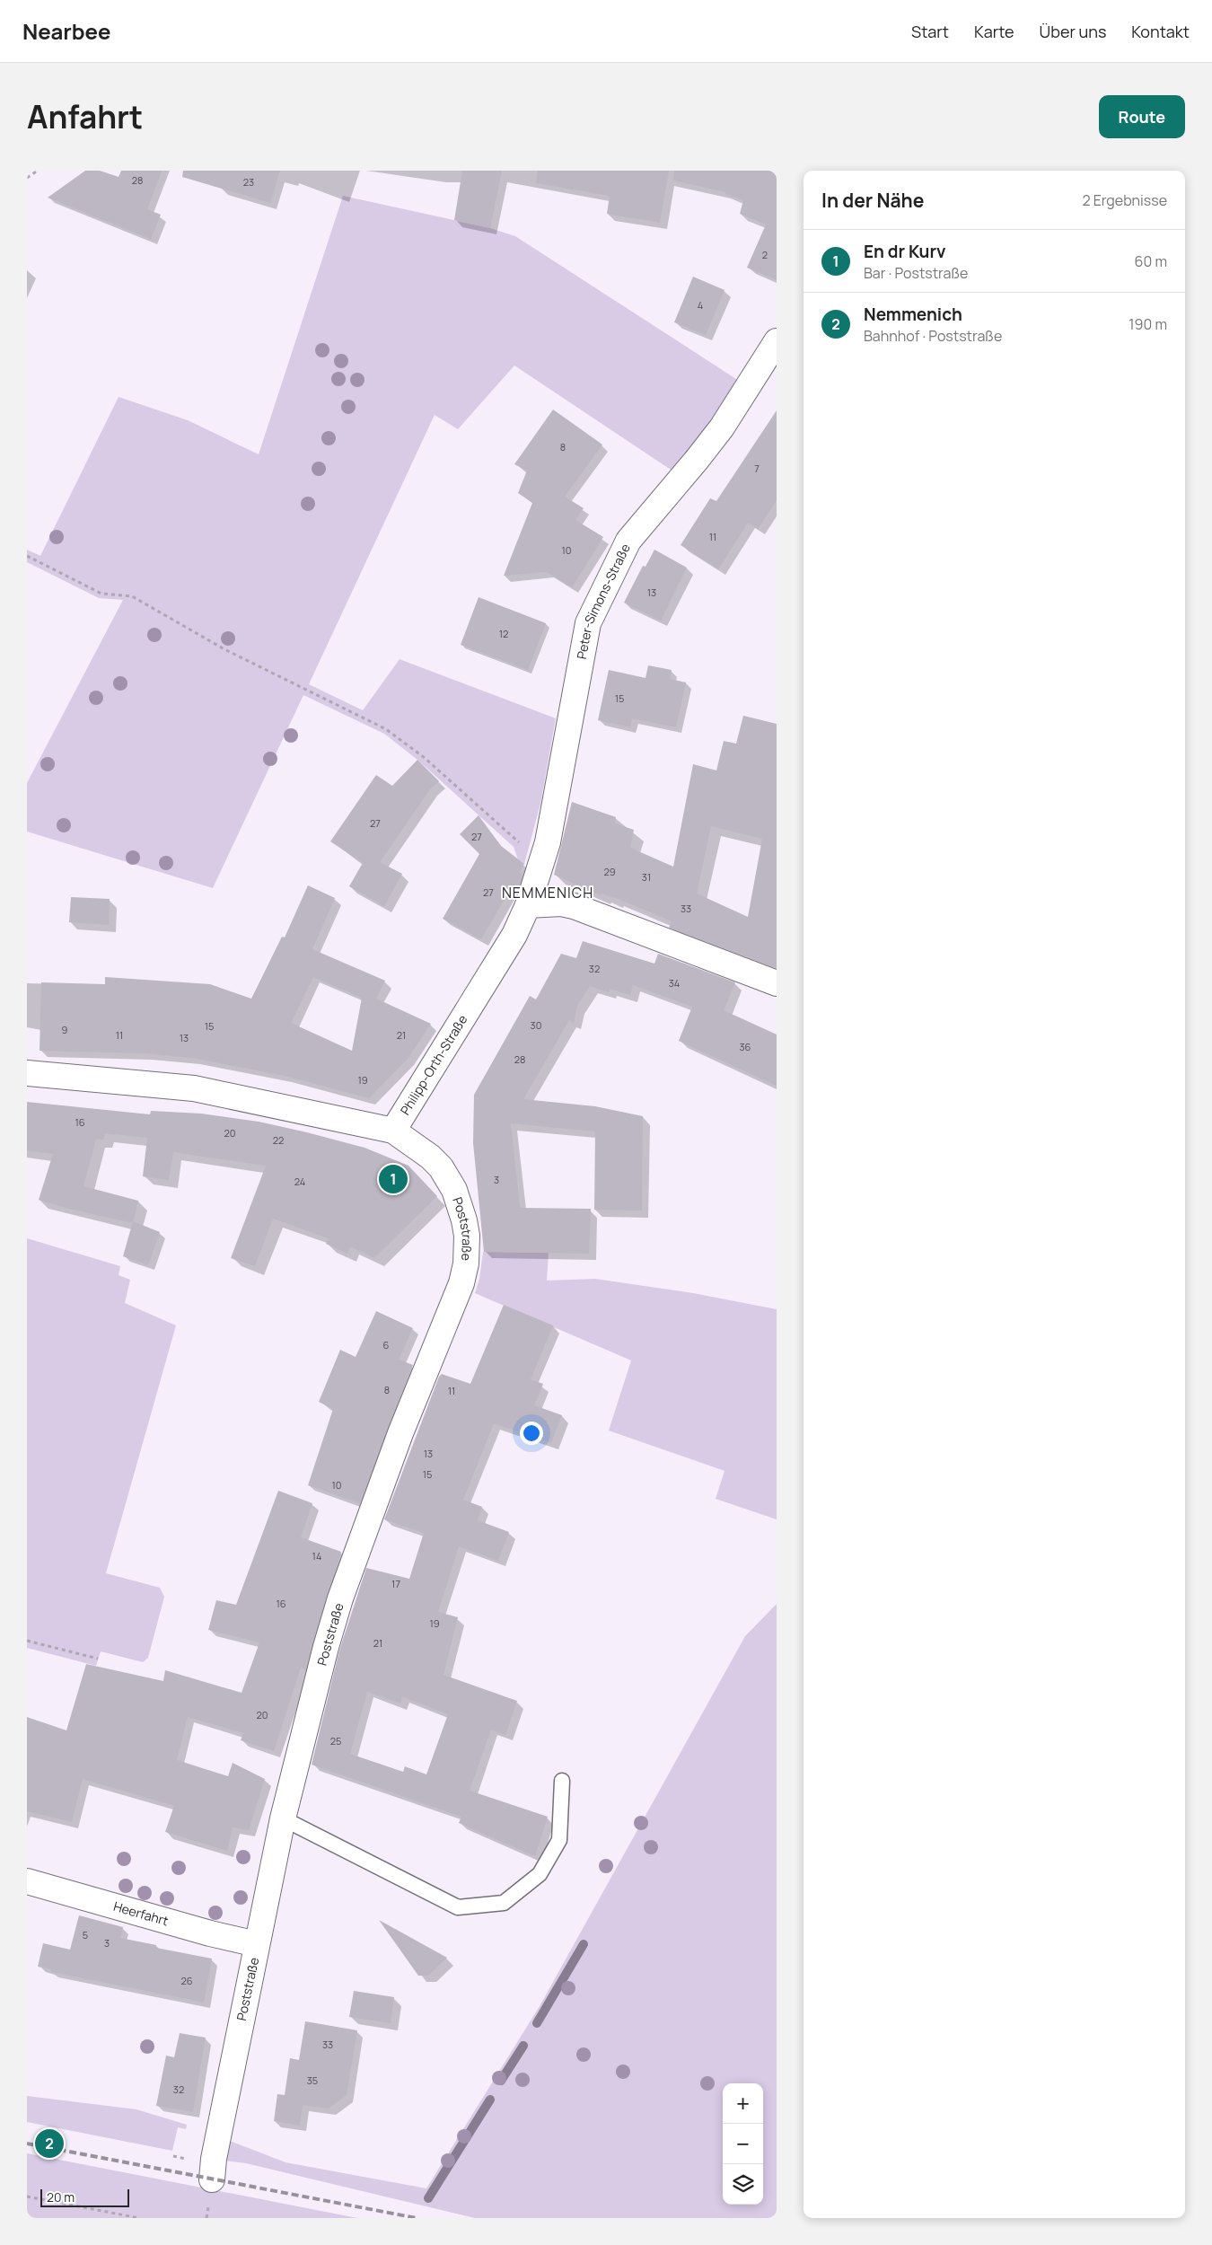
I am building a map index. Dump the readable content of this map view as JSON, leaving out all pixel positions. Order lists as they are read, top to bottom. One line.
{"streets":{"street":["Peter-Simons-Straße","Philipp-Orth-Straße","Poststraße","Heerfahrt"]},"crossings":[["Peter-Simons-Straße","Philipp-Orth-Straße"],["Philipp-Orth-Straße","Poststraße"],["Poststraße","Heerfahrt"]],"districts":["NEMMENICH"],"house_numbers":["28","23","2","4","8","7","11","10","13","12","15","27","27","29","31","27","33","32","34","30","15","9","11","21","13","36","28","19","16","20","22","3","24","6","8","11","13","15","10","14","17","16","19","21","20","25","5","3","26","33","35","32"],"scale_bar":"20 m","page":{"header":"Nearbee","nav":["Start","Karte","Über uns","Kontakt"],"title":"Anfahrt","buttons":"Route","heading":["In der Nähe","2 Ergebnisse"],"list":[{"mark":"1","name":"En dr Kurv","note":"Bar · Poststraße","value":"60 m"},{"mark":"2","name":"Nemmenich","note":"Bahnhof · Poststraße","value":"190 m"}],"pins":["1","2"],"map_buttons":["+","−"],"scale":"20 m"}}
